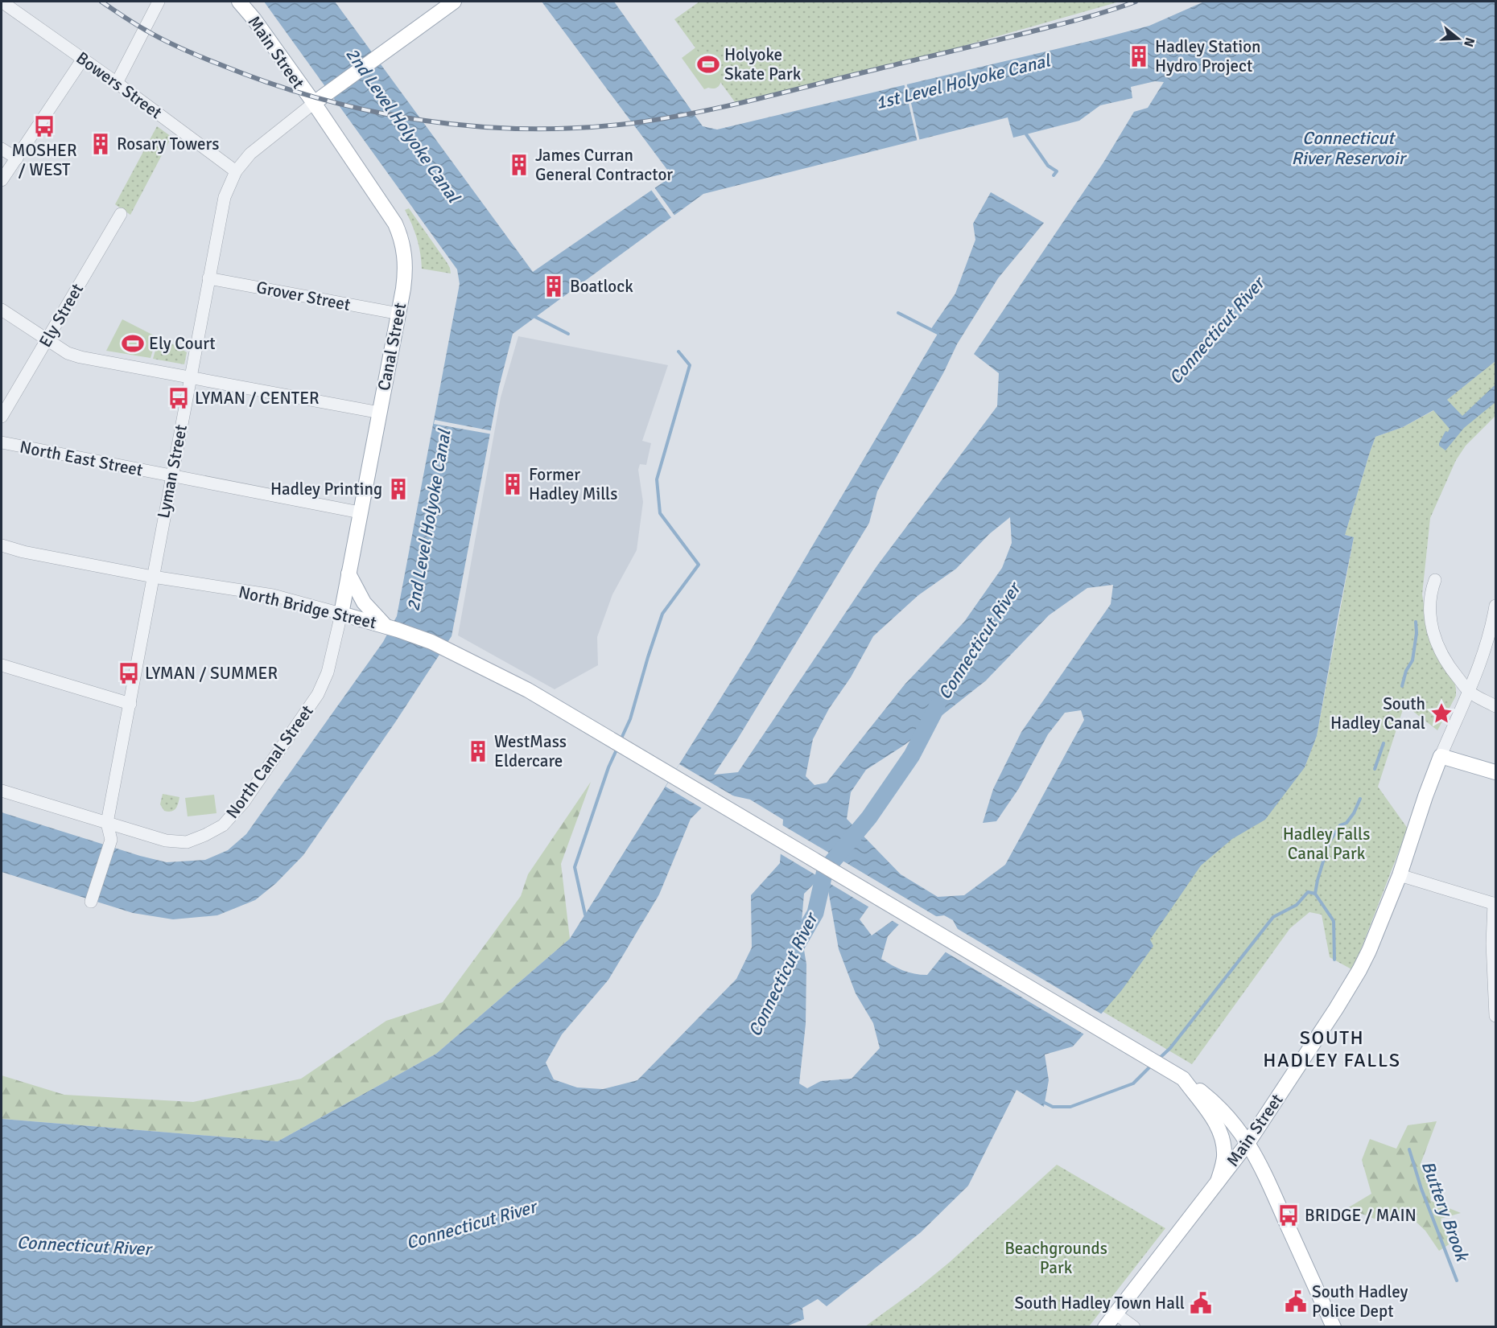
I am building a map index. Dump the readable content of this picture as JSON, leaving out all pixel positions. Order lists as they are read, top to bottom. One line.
{"streets":{"main road":["Main Street","Canal Street","Lyman Street","North Bridge Street"],"street":["Bowers Street","Grover Street","Ely Street","North East Street","North Canal Street"]},"crossings":[["Main Street","Canal Street"],["Main Street","Lyman Street"],["Bowers Street","Lyman Street"],["Grover Street","Canal Street"],["Grover Street","Lyman Street"],["Canal Street","North East Street"],["Canal Street","Lyman Street"],["Canal Street","North Bridge Street"],["Canal Street","North Canal Street"],["North East Street","Lyman Street"],["Lyman Street","North Bridge Street"],["Lyman Street","North Canal Street"],["North Bridge Street","North Canal Street"]],"districts":["SOUTH HADLEY FALLS"],"water":["1st Level Holyoke Canal","2nd Level Holyoke Canal","Connecticut River Reservoir","Connecticut River","Buttery Brook"],"parks":["Hadley Falls Canal Park","Beachgrounds Park"],"places":{"building":["Hadley Station Hydro Project","Rosary Towers","James Curran General Contractor","Boatlock","Former Hadley Mills","Hadley Printing","WestMass Eldercare"],"sports":["Holyoke Skate Park","Ely Court"],"bus stop":["MOSHER / WEST","LYMAN / CENTER","LYMAN / SUMMER","BRIDGE / MAIN"],"place":["South Hadley Canal"],"public building":["South Hadley Police Dept","South Hadley Town Hall"]},"north":"right"}
